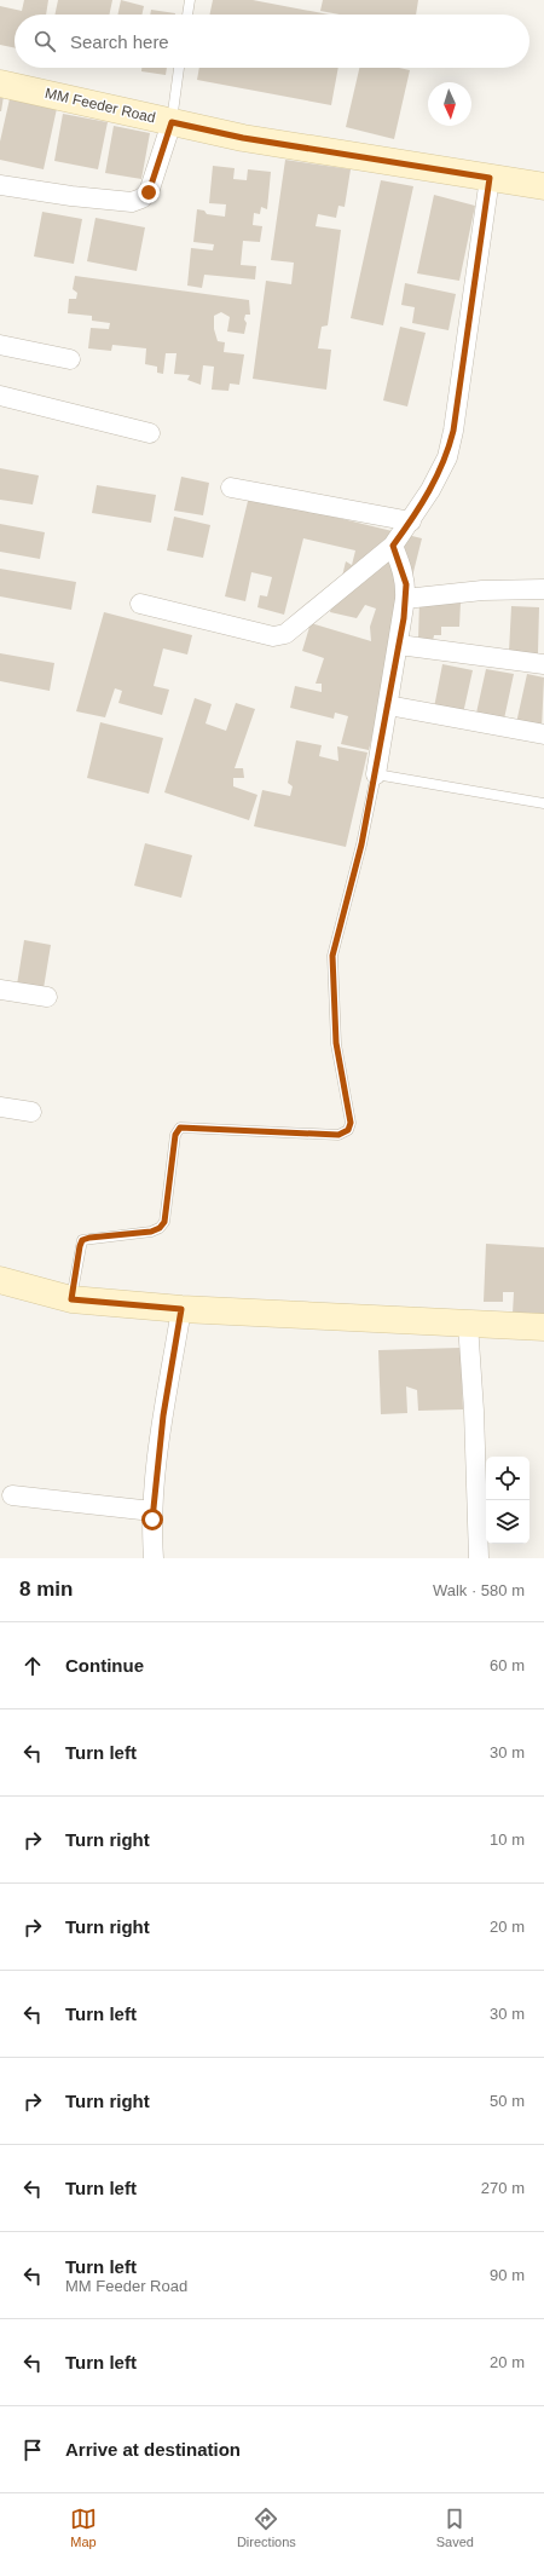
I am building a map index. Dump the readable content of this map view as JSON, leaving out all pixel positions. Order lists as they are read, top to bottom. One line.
{"streets":{"street":["MM Feeder Road"]},"north":"bottom","page":{"search":"Search here","heading":["8 min","Walk · 580 m"],"list":[["Continue","60 m"],["Turn left","30 m"],["Turn right","10 m"],["Turn right","20 m"],["Turn left","30 m"],["Turn right","50 m"],["Turn left","270 m"],["Turn left","MM Feeder Road","90 m"],["Turn left","20 m"],"Arrive at destination"],"nav":["Map","Directions","Saved"]}}
